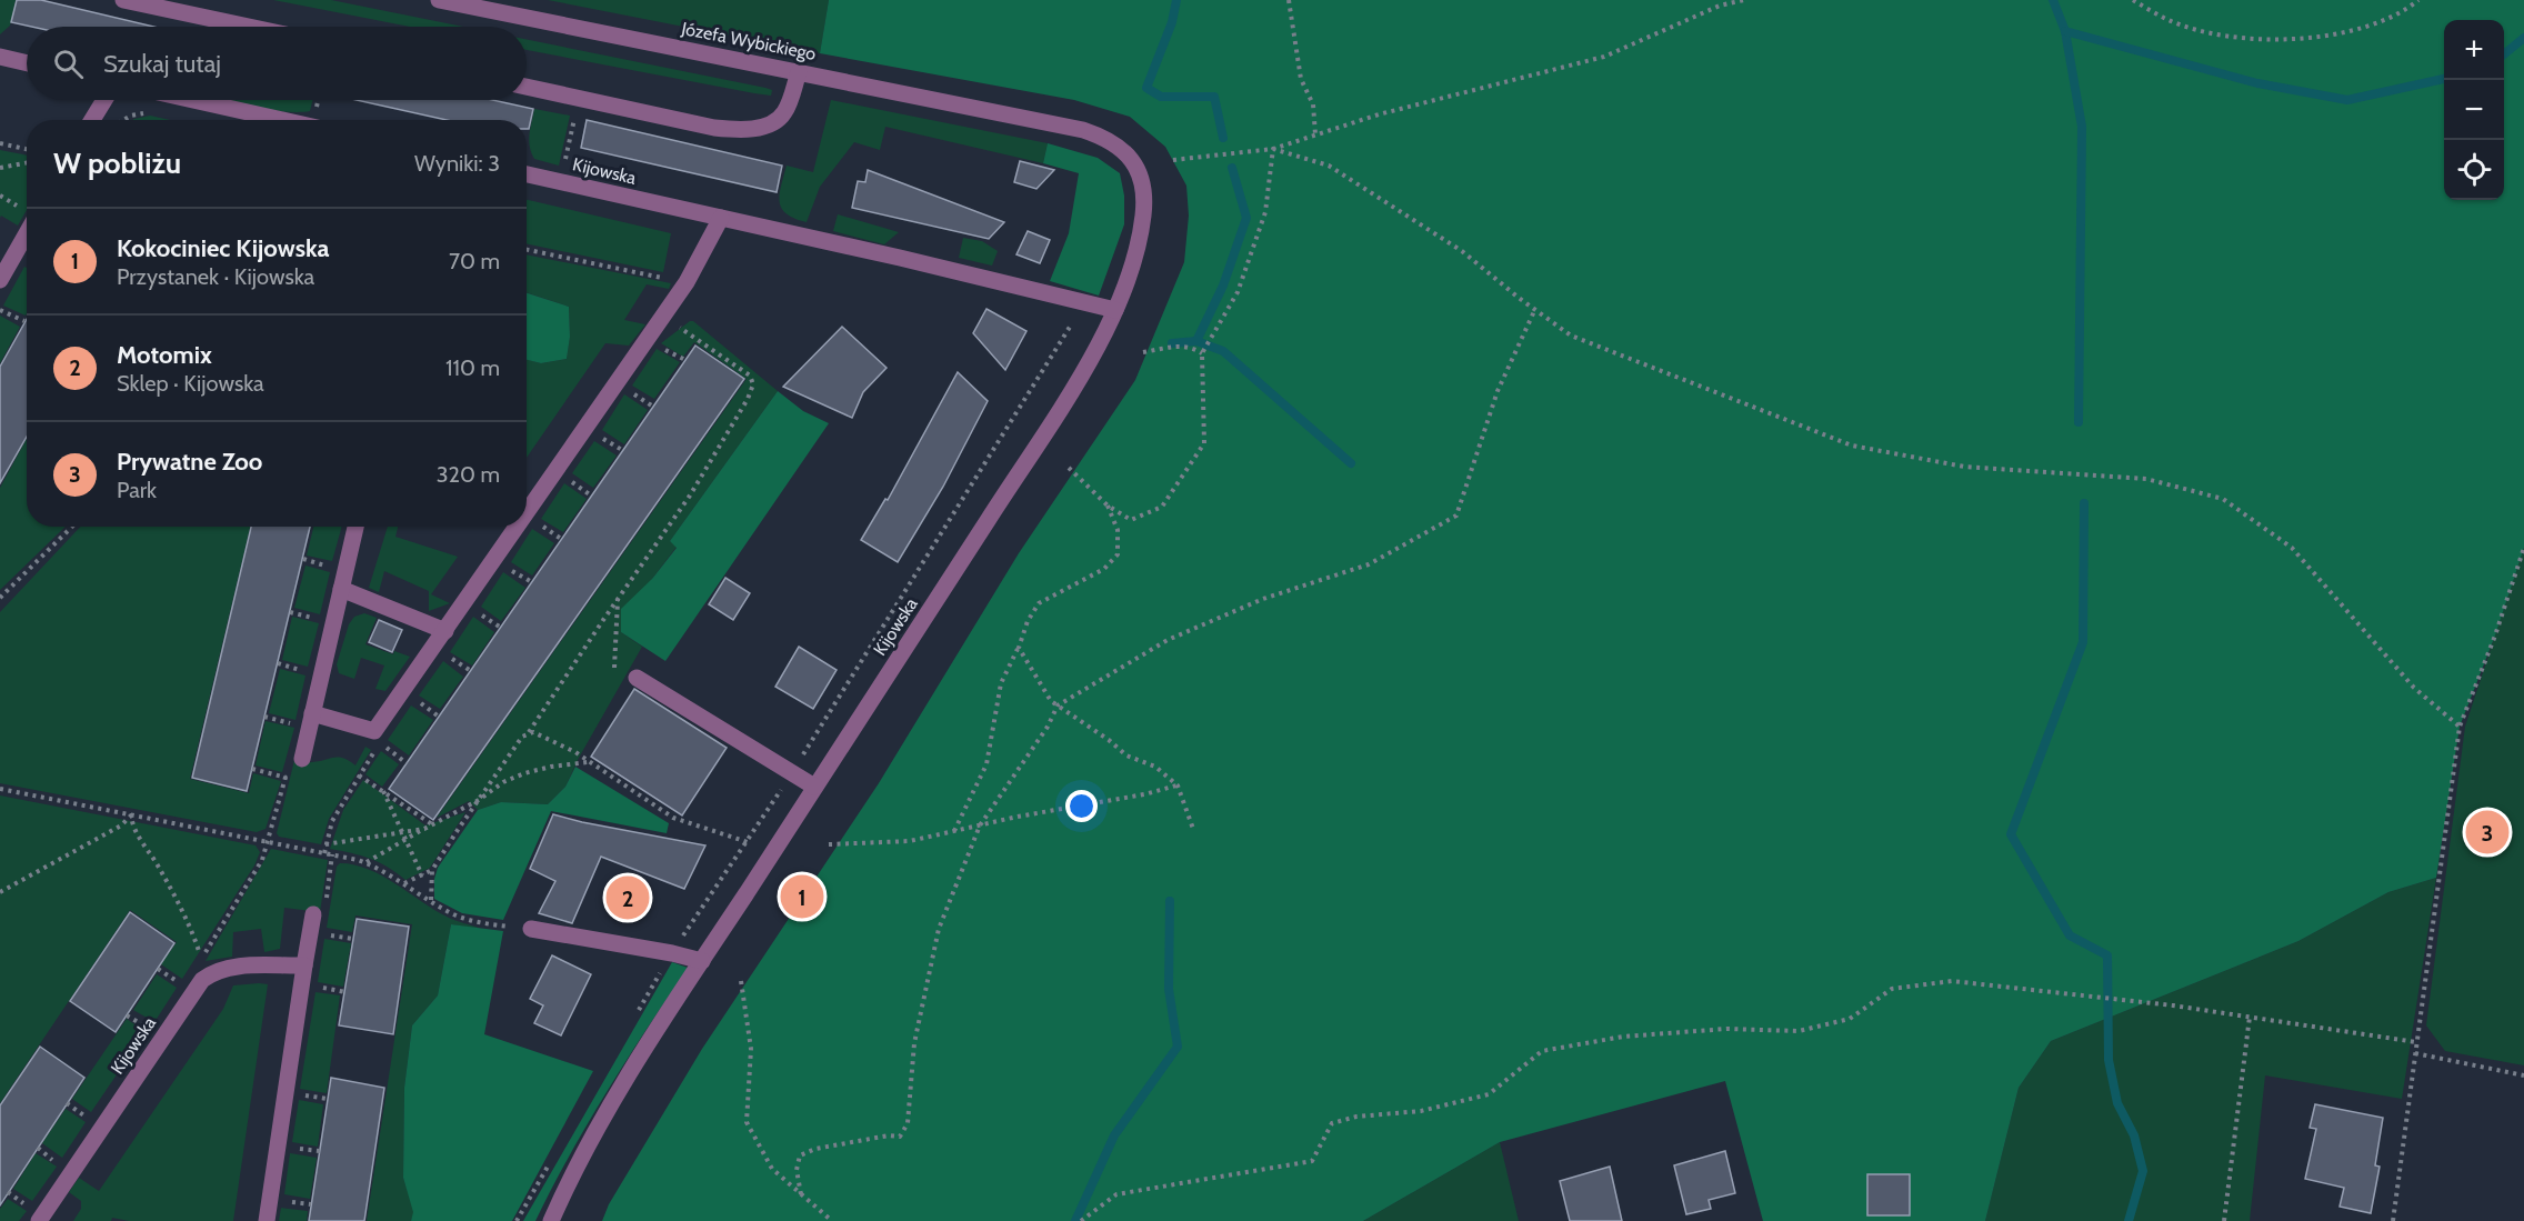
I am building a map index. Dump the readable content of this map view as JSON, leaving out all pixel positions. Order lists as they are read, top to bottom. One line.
{"streets":{"street":["Józefa Wybickiego","Kijowska"]},"crossings":[["Józefa Wybickiego","Kijowska"]],"page":{"map_buttons":["+","−"],"search":"Szukaj tutaj","heading":["W pobliżu","Wyniki: 3"],"list":[{"mark":"1","name":"Kokociniec Kijowska","note":"Przystanek · Kijowska","value":"70 m"},{"mark":"2","name":"Motomix","note":"Sklep · Kijowska","value":"110 m"},{"mark":"3","name":"Prywatne Zoo","note":"Park","value":"320 m"}],"pins":["3","1","2"]}}
